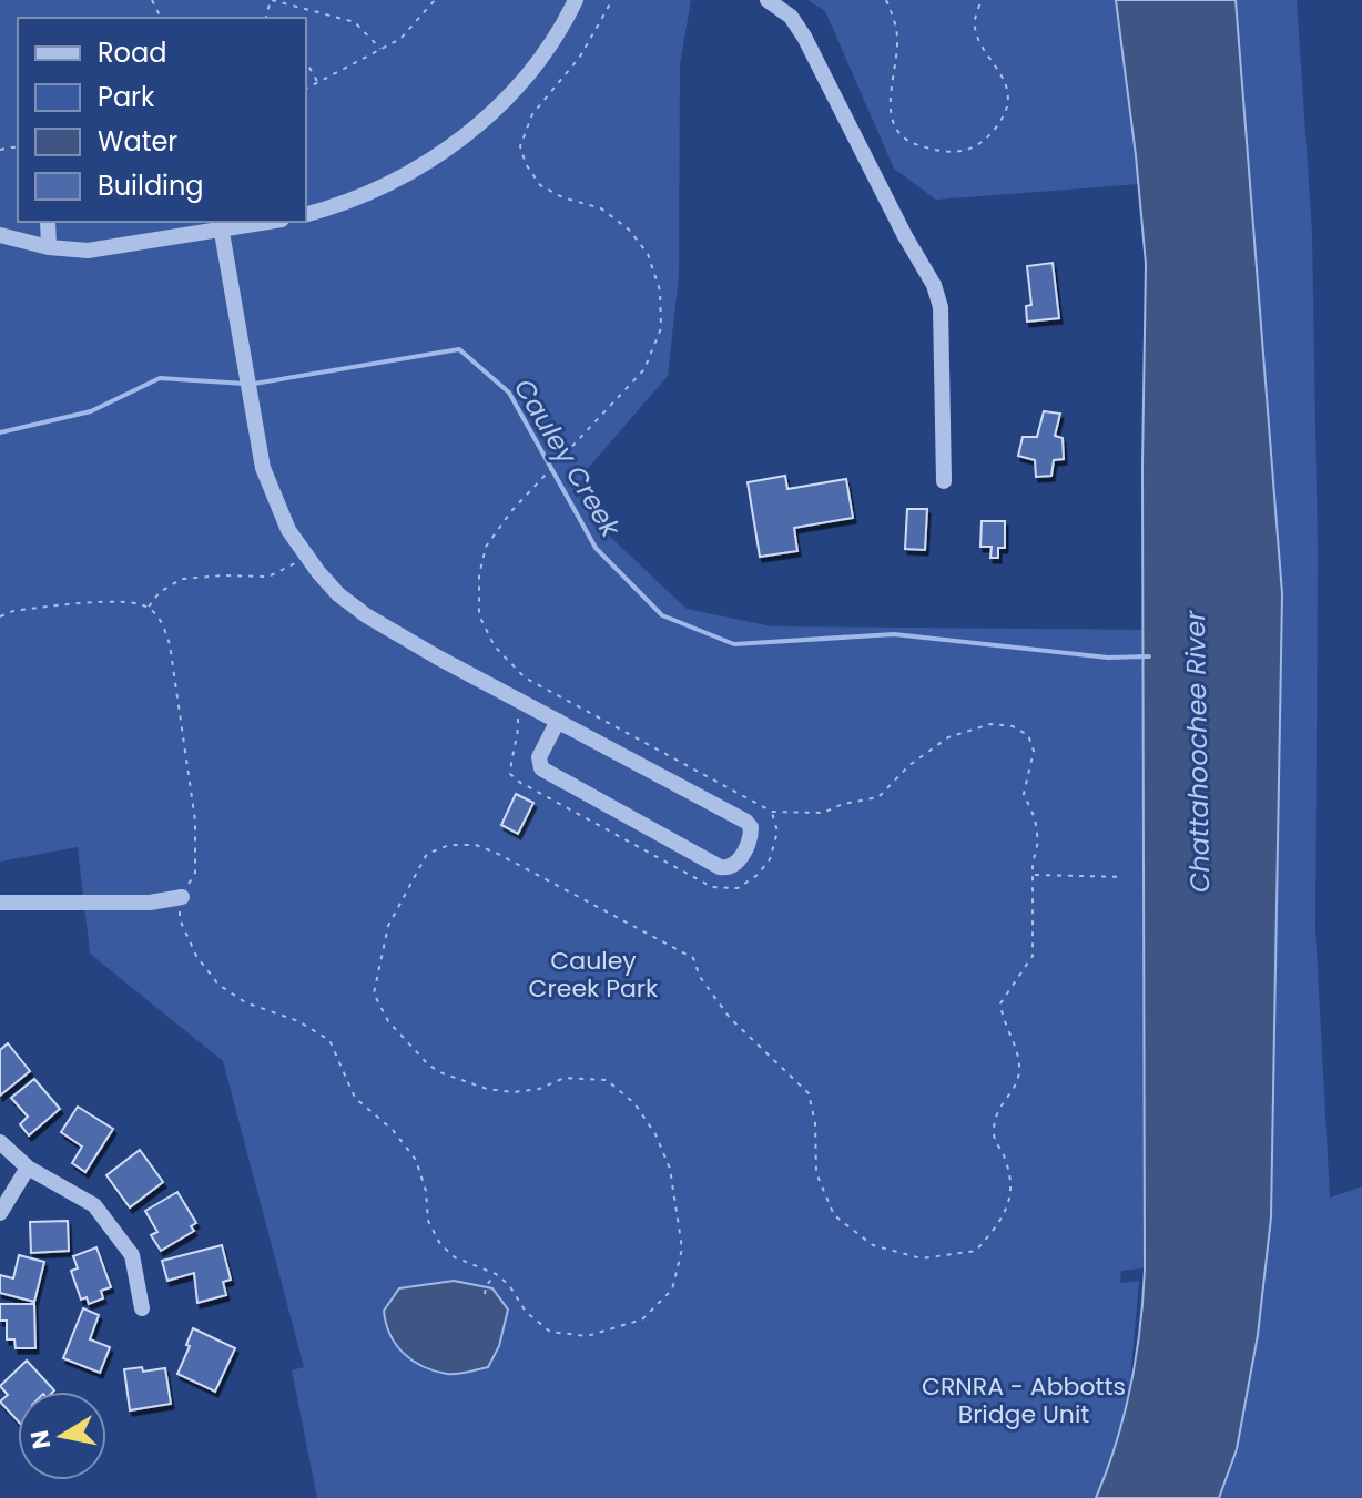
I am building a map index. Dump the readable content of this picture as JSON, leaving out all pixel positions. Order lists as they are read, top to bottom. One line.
{"water":["Cauley Creek","Chattahoochee River"],"parks":["Cauley Creek Park","CRNRA - Abbotts Bridge Unit"],"legend":["Road","Park","Water","Building"],"north":"left"}
